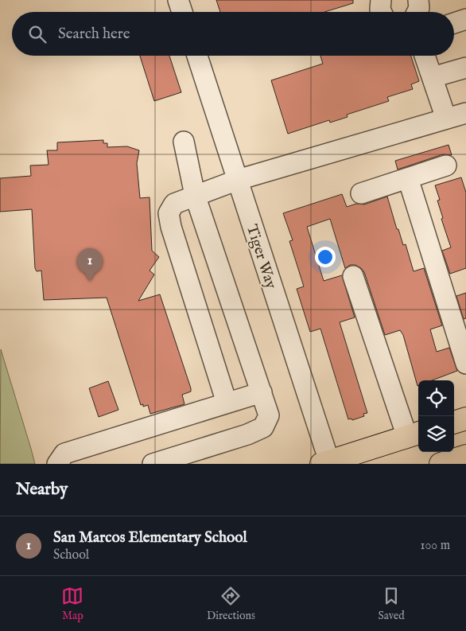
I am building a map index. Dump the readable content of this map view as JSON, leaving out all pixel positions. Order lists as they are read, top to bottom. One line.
{"streets":{"street":["Tiger Way"]},"page":{"search":"Search here","pins":"1","heading":"Nearby","list":[{"mark":"1","name":"San Marcos Elementary School","note":"School","value":"100 m"}],"nav":["Map","Directions","Saved"]}}
